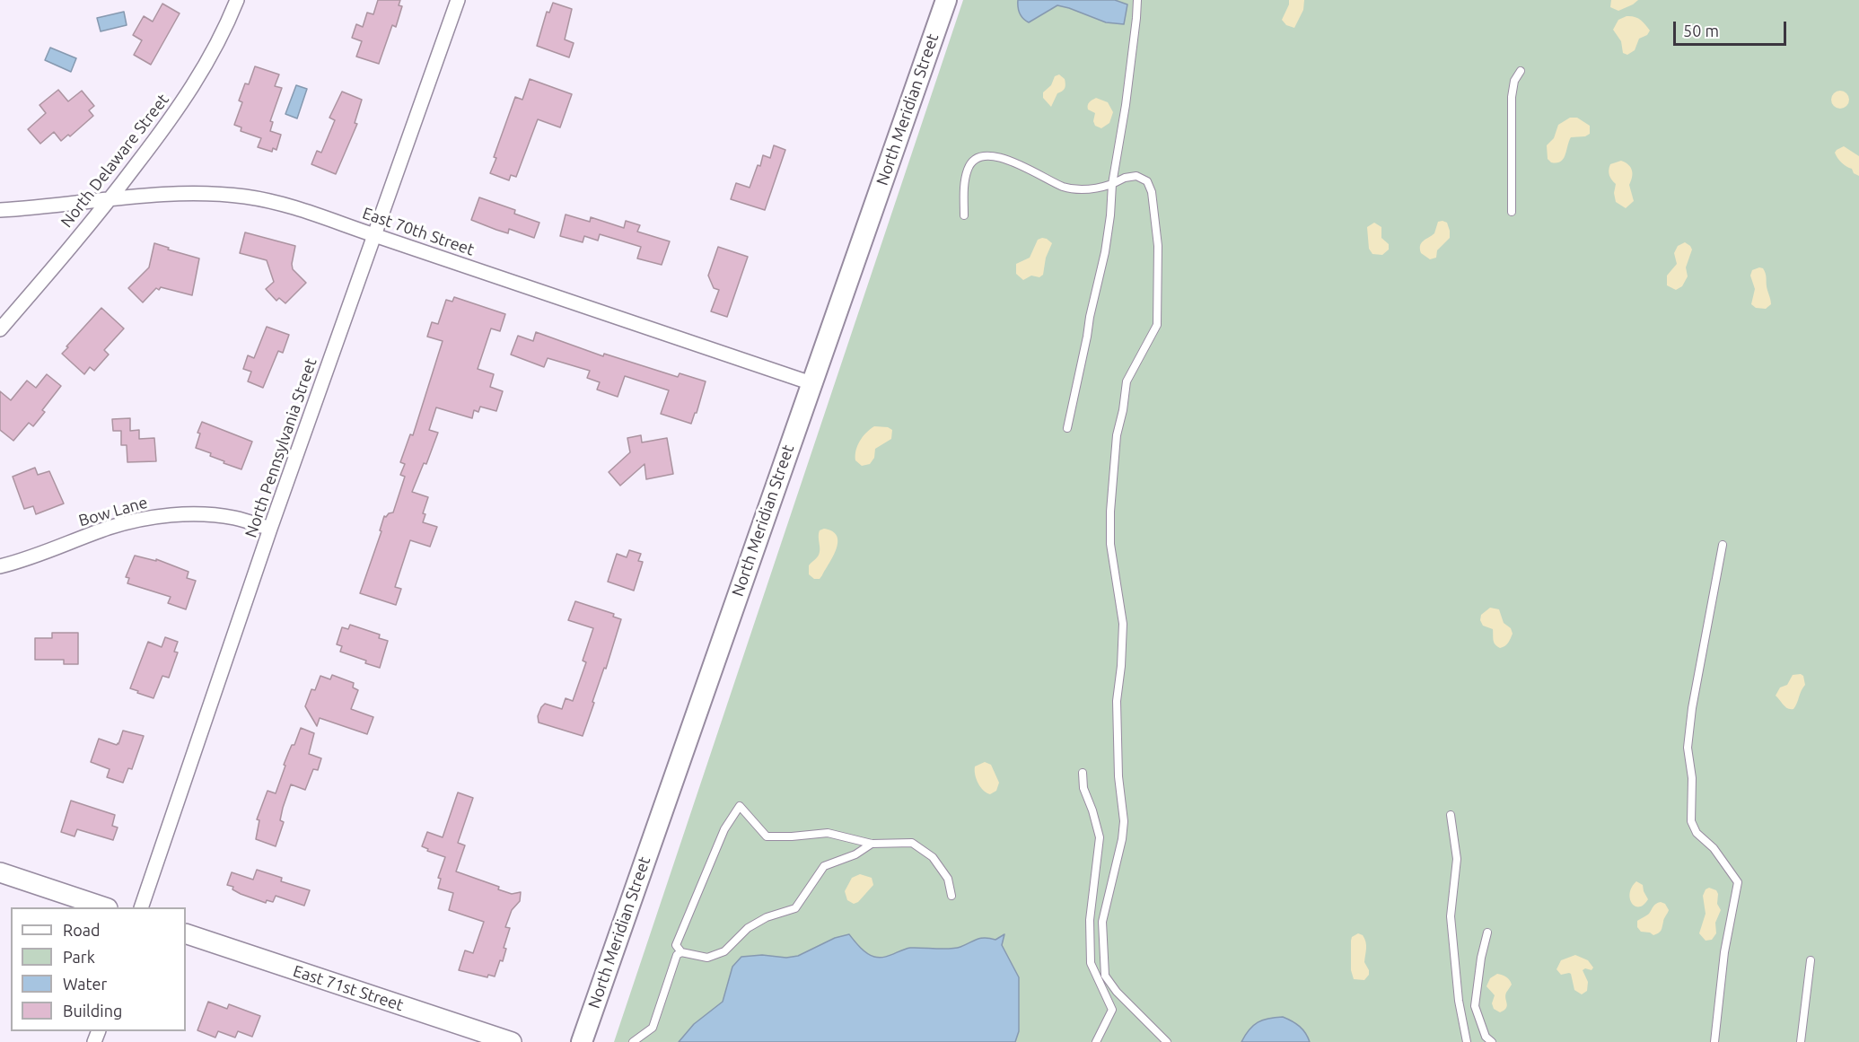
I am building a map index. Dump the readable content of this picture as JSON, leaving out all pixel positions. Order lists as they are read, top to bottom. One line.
{"streets":{"main road":["North Meridian Street","East 71st Street"],"street":["North Delaware Street","East 70th Street","North Pennsylvania Street","Bow Lane"]},"crossings":[["North Meridian Street","East 70th Street"],["North Delaware Street","East 70th Street"],["East 70th Street","North Pennsylvania Street"],["North Pennsylvania Street","Bow Lane"]],"legend":["Road","Park","Water","Building"],"scale_bar":"50 m"}
